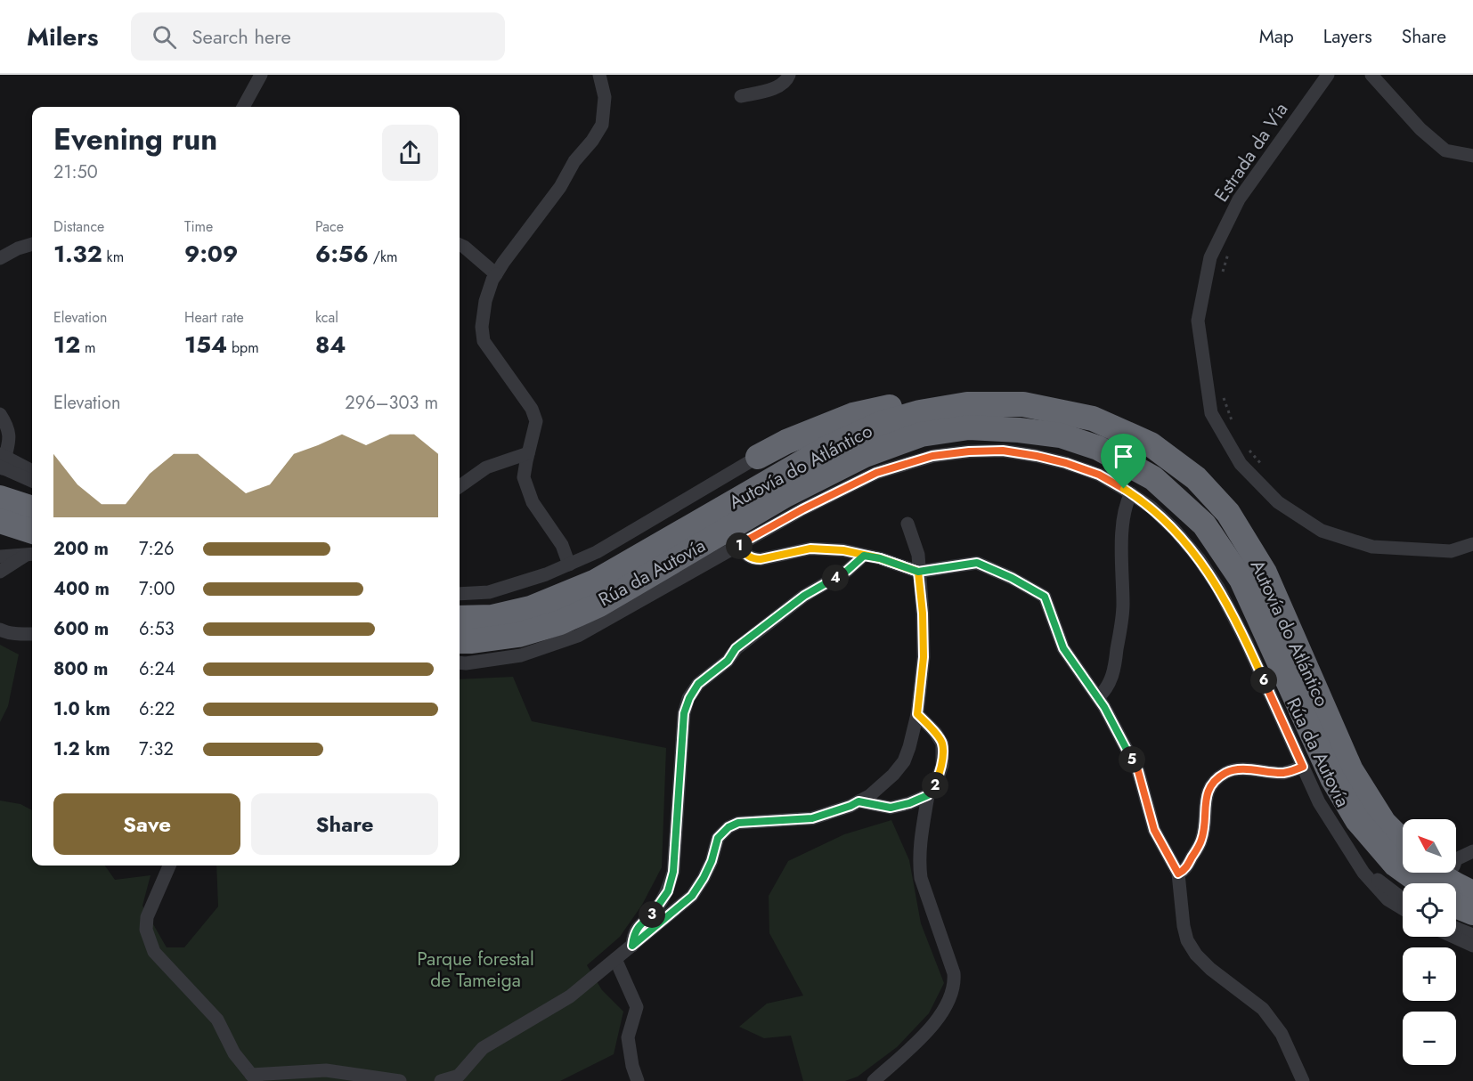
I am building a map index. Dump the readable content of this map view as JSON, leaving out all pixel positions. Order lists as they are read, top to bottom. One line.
{"streets":{"highway":["Autovía do Atlántico"],"street":["Estrada da Vía","Rúa da Autovía"]},"parks":["Parque forestal de Tameiga"],"north":"top left","page":{"header":"Milers","search":"Search here","nav":["Map","Layers","Share"],"heading":["Evening run","21:50"],"stats":[["Distance","1.32 km"],["Time","9:09"],["Pace","6:56 /km"],["Elevation","12 m"],["Heart rate","154 bpm"],["kcal","84"]],"chart":["Elevation","296–303 m"],"list":[{"name":"200 m","note":"7:26"},{"name":"400 m","note":"7:00"},{"name":"600 m","note":"6:53"},{"name":"800 m","note":"6:24"},{"name":"1.0 km","note":"6:22"},{"name":"1.2 km","note":"7:32"}],"pins":["1","4","6","5","2","3"],"buttons":["Save","Share"],"map_buttons":["+","−"]}}
